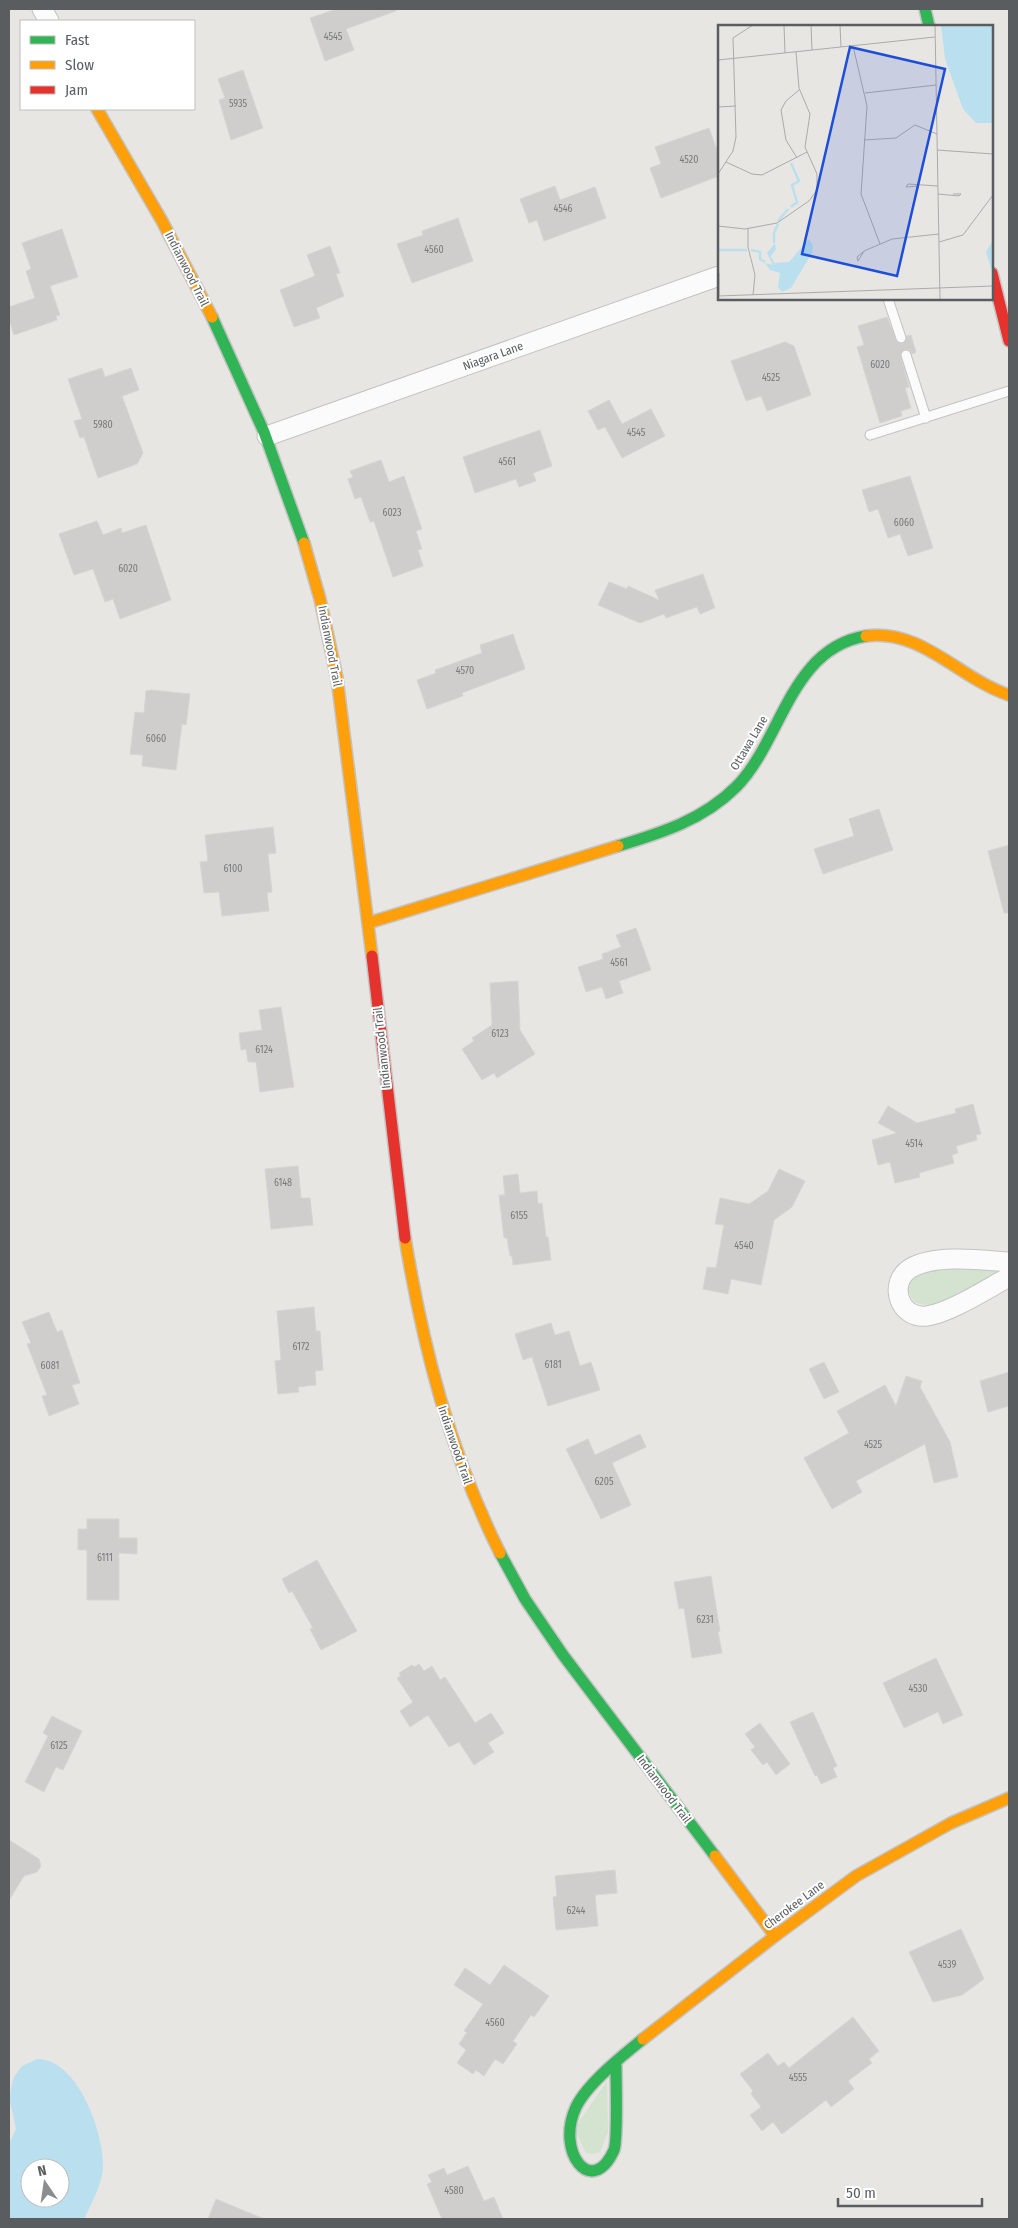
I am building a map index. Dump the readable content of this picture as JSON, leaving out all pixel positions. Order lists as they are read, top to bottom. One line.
{"streets":{"street":["Indianwood Trail","Niagara Lane","Ottawa Lane","Cherokee Lane"]},"crossings":[["Indianwood Trail","Niagara Lane"],["Indianwood Trail","Ottawa Lane"],["Indianwood Trail","Cherokee Lane"]],"house_numbers":["4545","5935","4520","4546","4560","6020","4525","5980","4545","4561","6023","6060","6020","4570","6060","6100","4561","6123","6124","4514","6148","6155","4540","6172","6181","6081","4525","6205","6111","6231","4530","6125","6244","4539","4560","4555","4580"],"legend":["Fast","Slow","Jam"],"scale_bar":"50 m","north":"top"}
